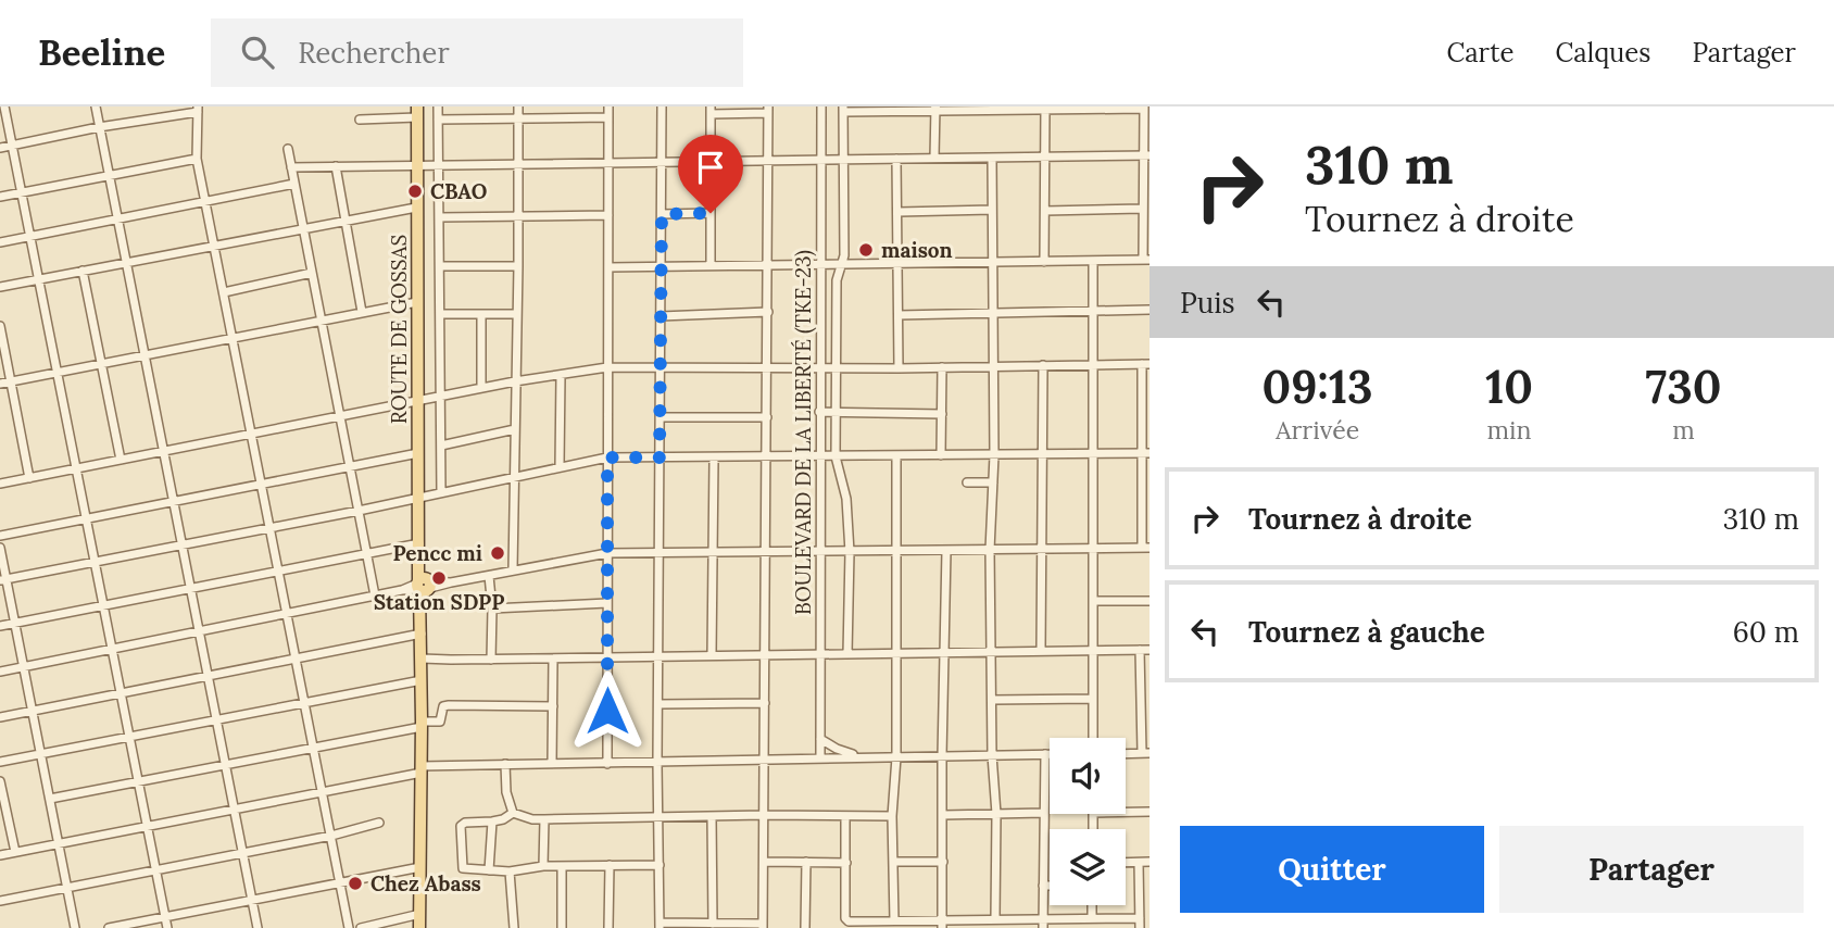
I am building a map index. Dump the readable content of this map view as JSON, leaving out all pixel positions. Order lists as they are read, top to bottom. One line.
{"streets":{"main road":["ROUTE DE GOSSAS"],"street":["BOULEVARD DE LA LIBERTÉ (TKE-23)"]},"places":["CBAO","maison","Pencc mi","Station SDPP","Chez Abass"],"page":{"header":"Beeline","search":"Rechercher","nav":["Carte","Calques","Partager"],"turn":["310 m","Tournez à droite"],"then":"Puis","eta":["09:13","Arrivée","10","min","730","m"],"list":[{"name":"Tournez à droite","value":"310 m"},{"name":"Tournez à gauche","value":"60 m"}],"buttons":["Quitter","Partager"]}}
